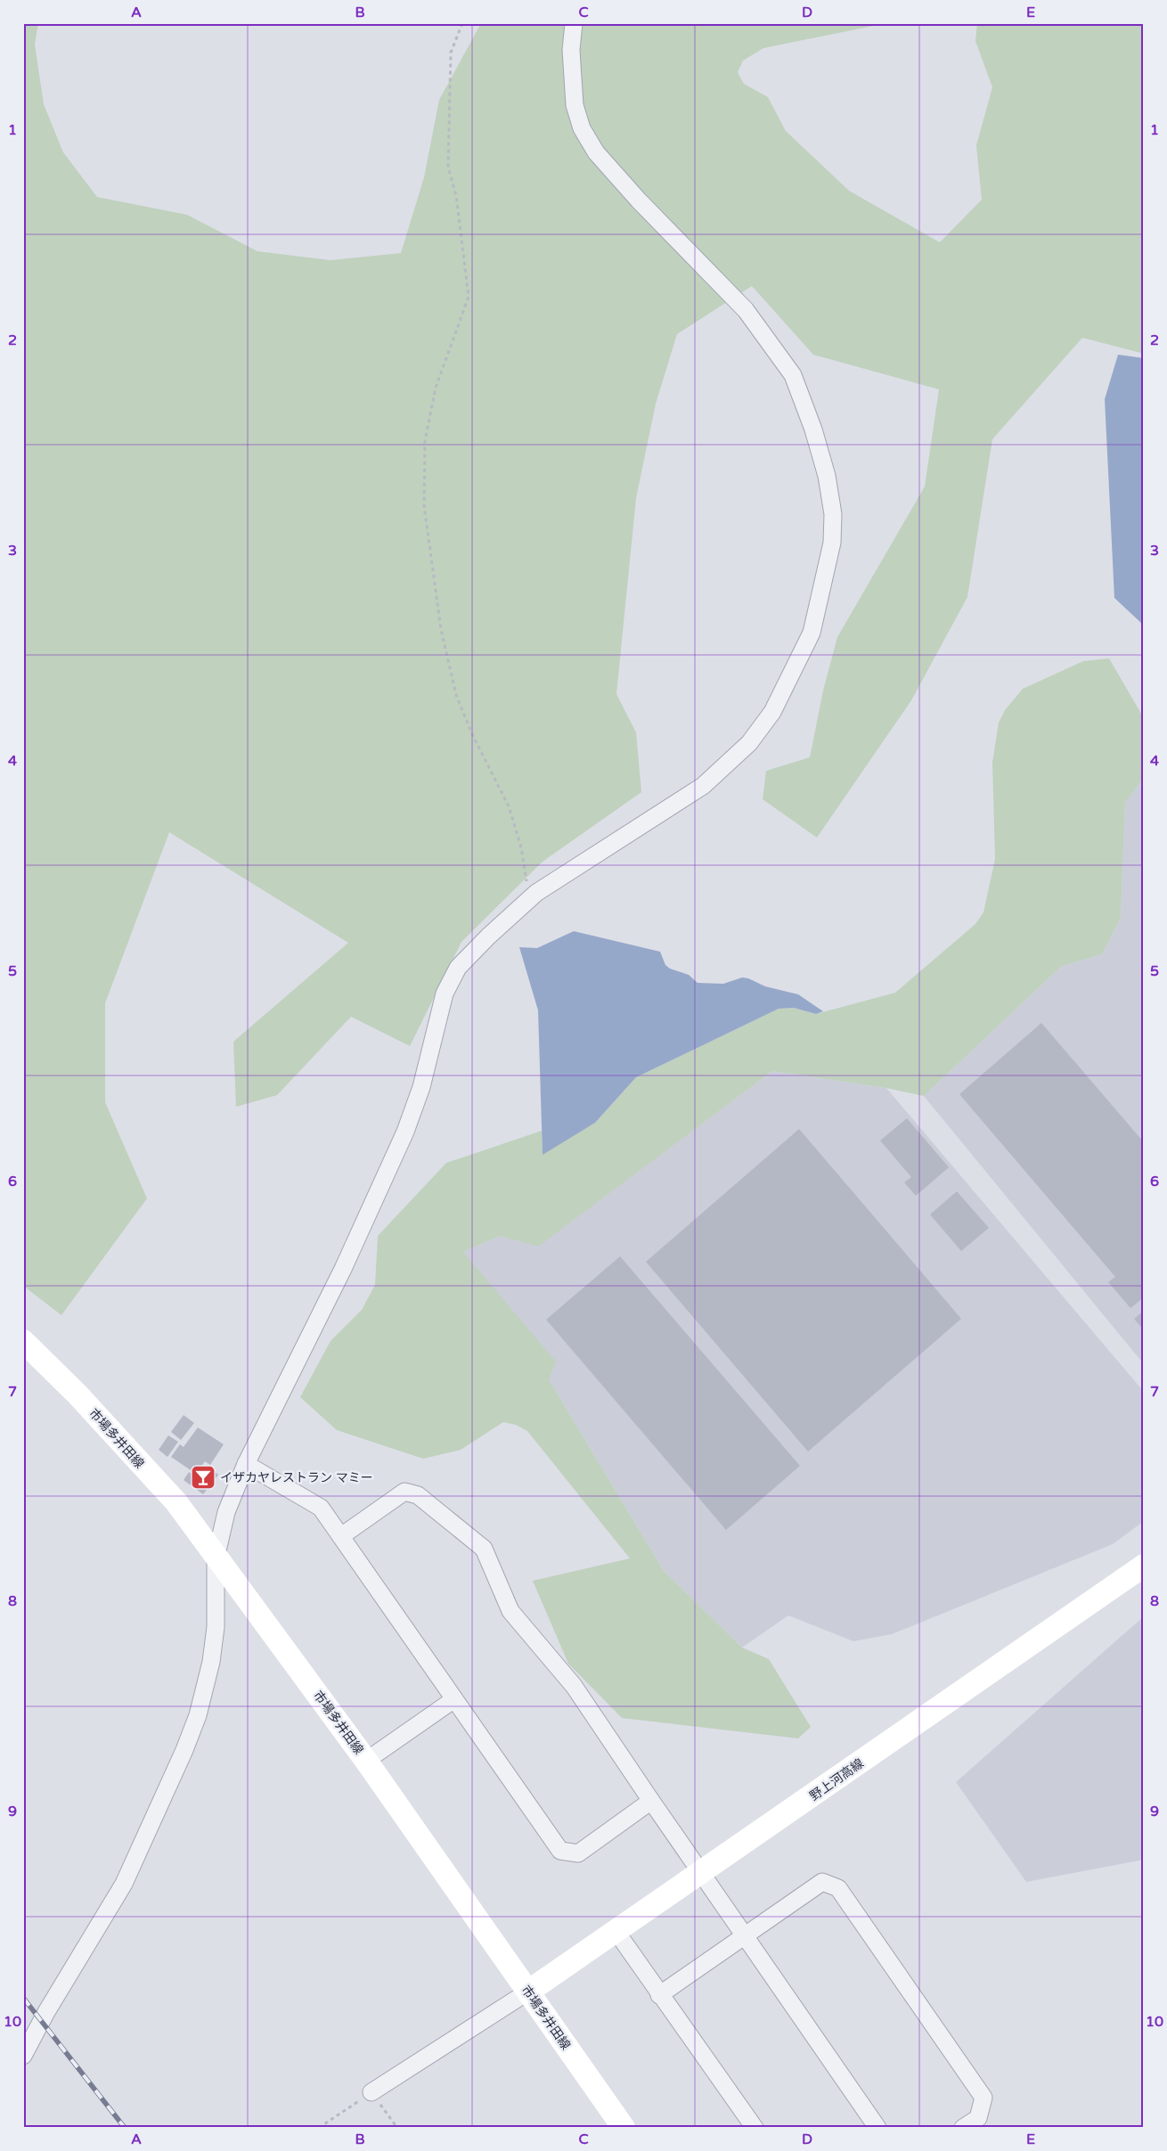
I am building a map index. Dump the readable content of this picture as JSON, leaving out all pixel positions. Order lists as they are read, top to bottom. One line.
{"streets":{"main road":["市場多井田線","野上河高線"]},"crossings":[["市場多井田線","野上河高線"]],"places":{"bar":["イザカヤレストラン マミー"]},"grid":{"columns":["A","B","C","D","E"],"rows":["1","2","3","4","5","6","7","8","9","10"]}}
